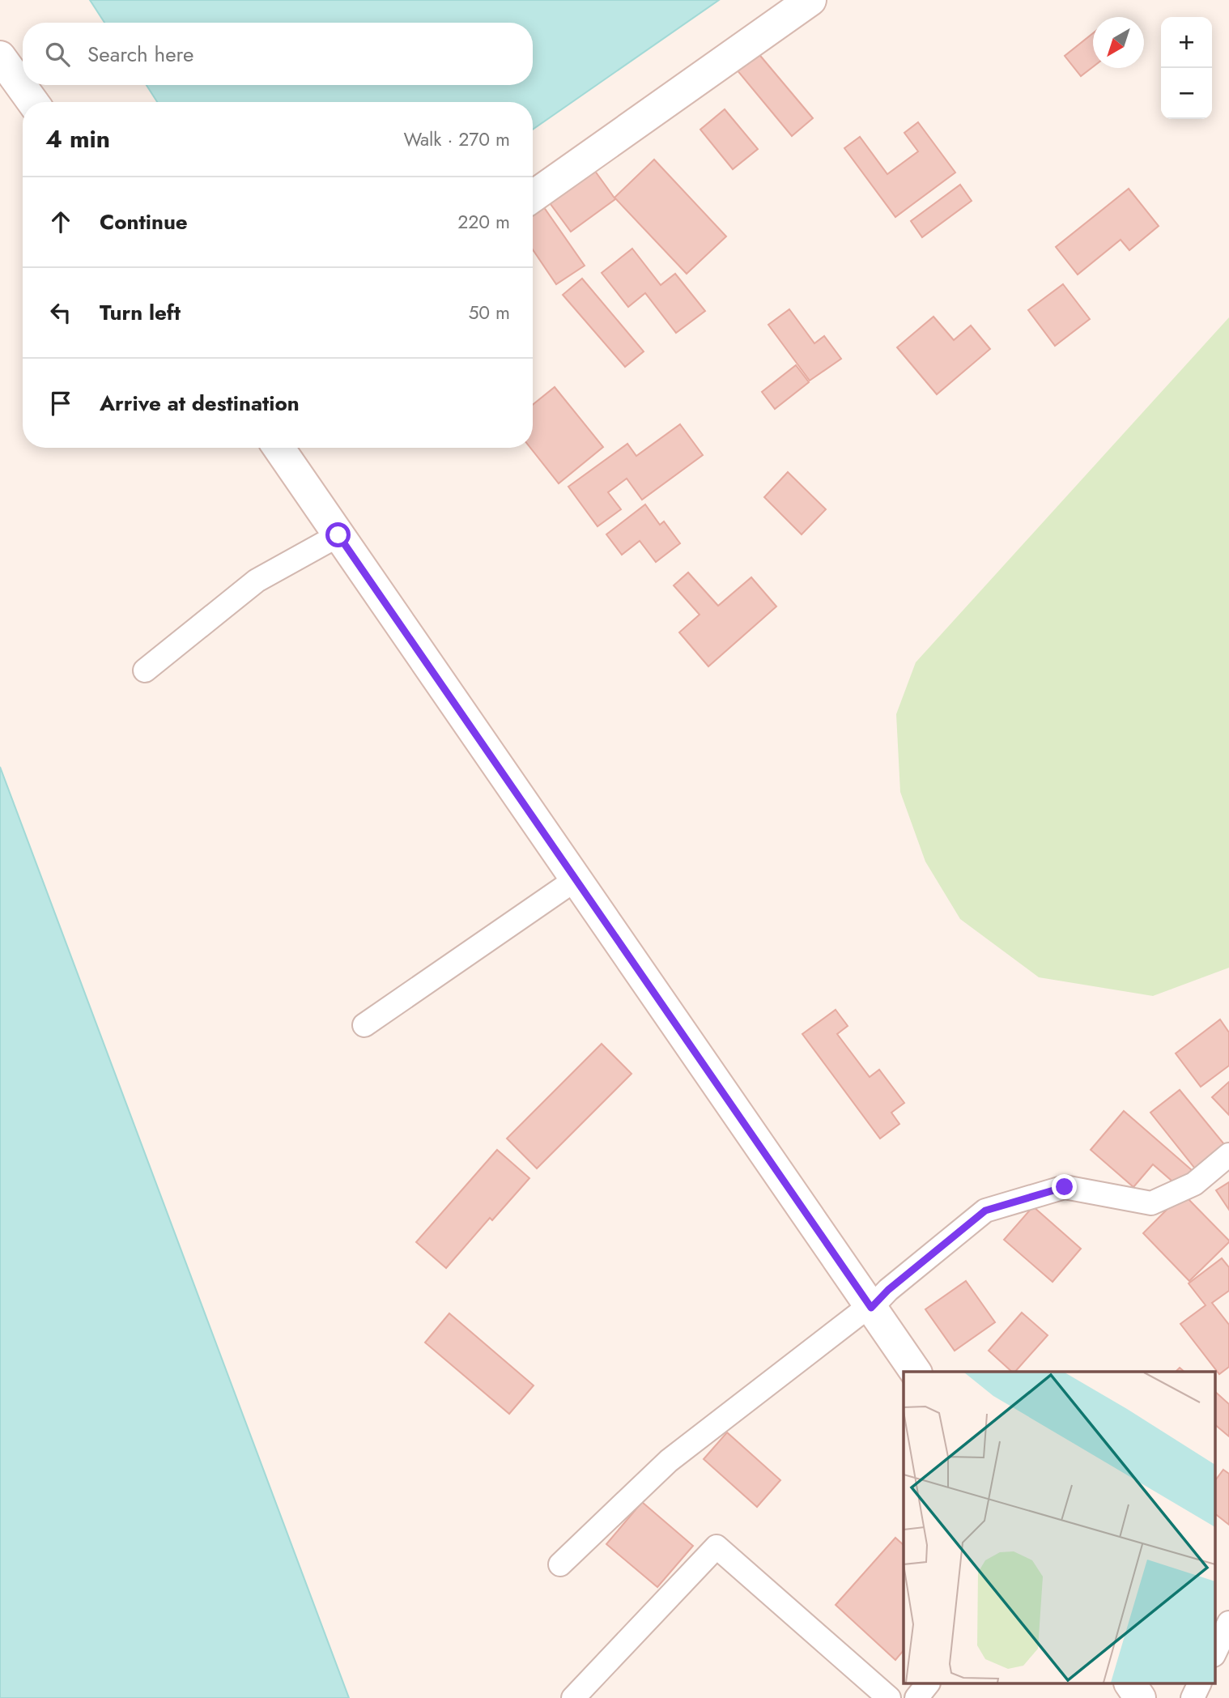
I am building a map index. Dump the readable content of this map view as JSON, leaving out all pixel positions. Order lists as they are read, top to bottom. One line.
{"north":"bottom left","page":{"map_buttons":["+","−"],"search":"Search here","heading":["4 min","Walk · 270 m"],"list":[["Continue","220 m"],["Turn left","50 m"],"Arrive at destination"]}}
